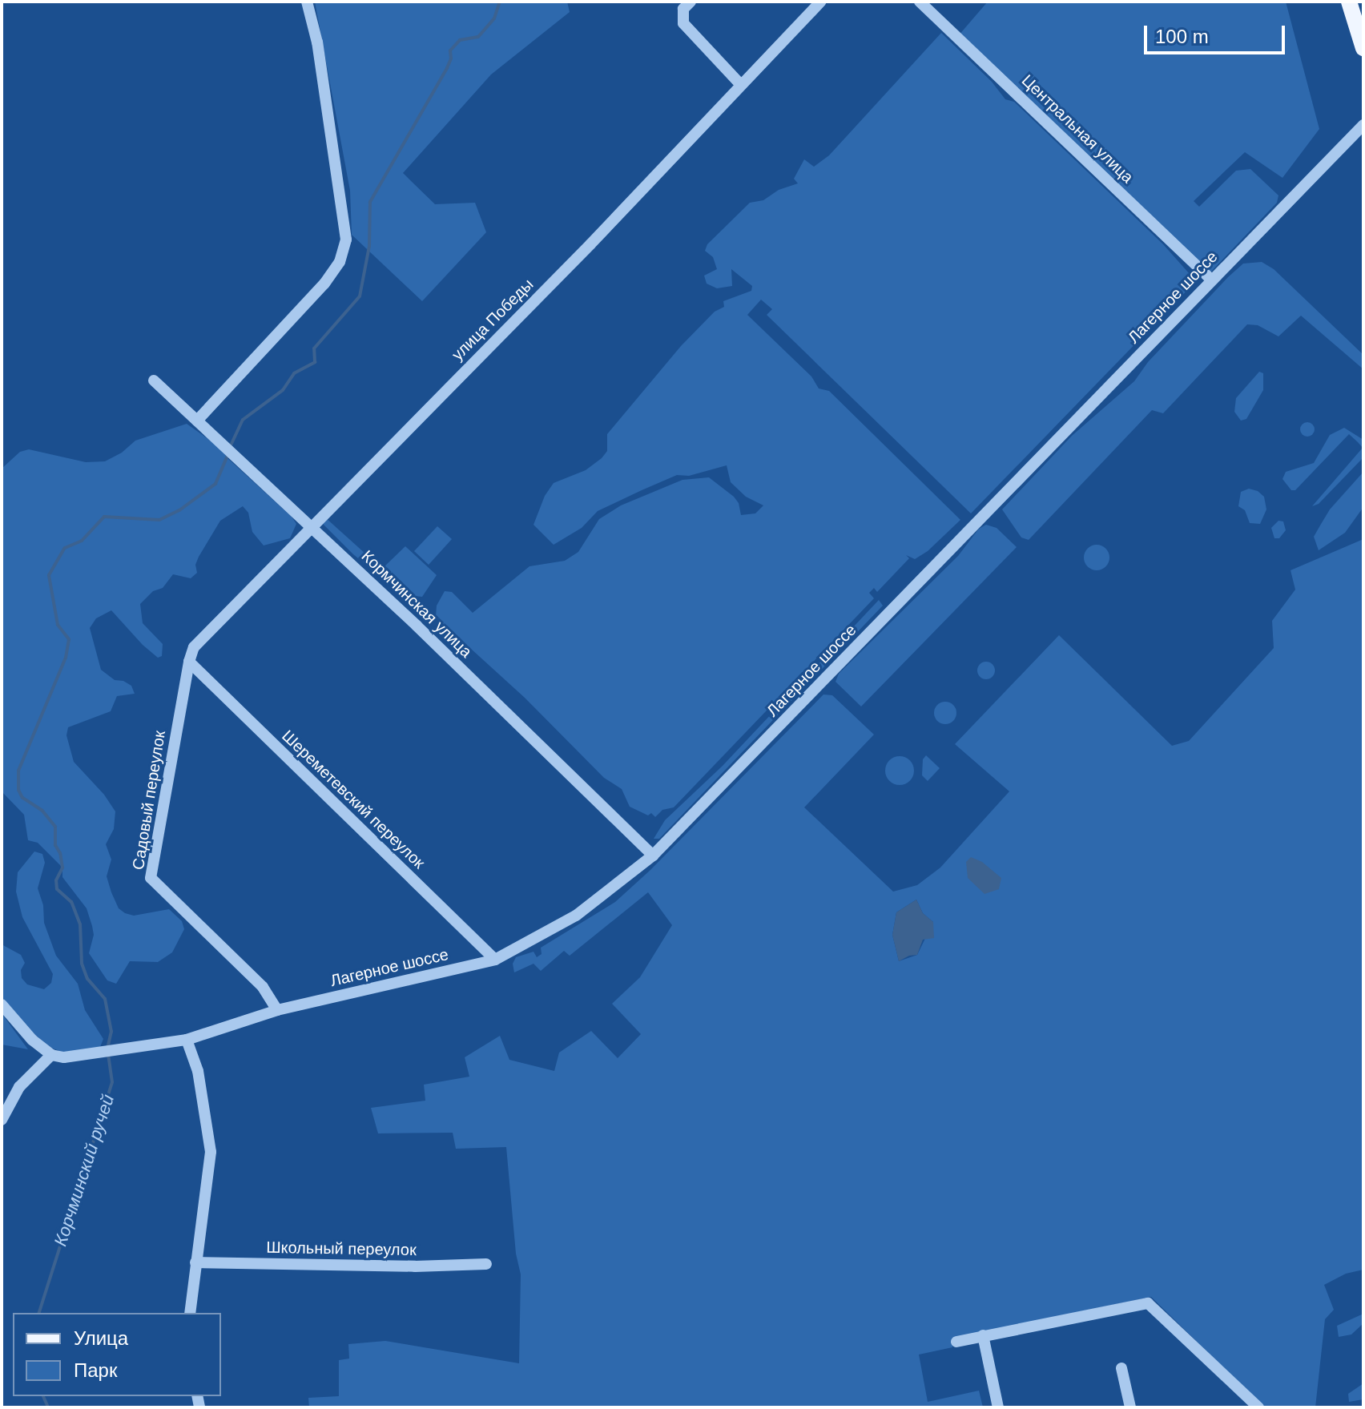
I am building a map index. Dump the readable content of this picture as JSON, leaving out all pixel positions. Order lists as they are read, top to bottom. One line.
{"streets":{"street":["Центральная улица","Лагерное шоссе","улица Победы","Кормчинская улица","Шереметевский переулок","Садовый переулок","Школьный переулок"]},"crossings":[["Центральная улица","Лагерное шоссе"],["Лагерное шоссе","Кормчинская улица"],["Лагерное шоссе","Шереметевский переулок"],["Лагерное шоссе","Садовый переулок"],["улица Победы","Кормчинская улица"],["улица Победы","Шереметевский переулок"],["улица Победы","Садовый переулок"],["Шереметевский переулок","Садовый переулок"]],"water":["Корчминский ручей"],"legend":["Улица","Парк"],"scale_bar":"100 m"}
